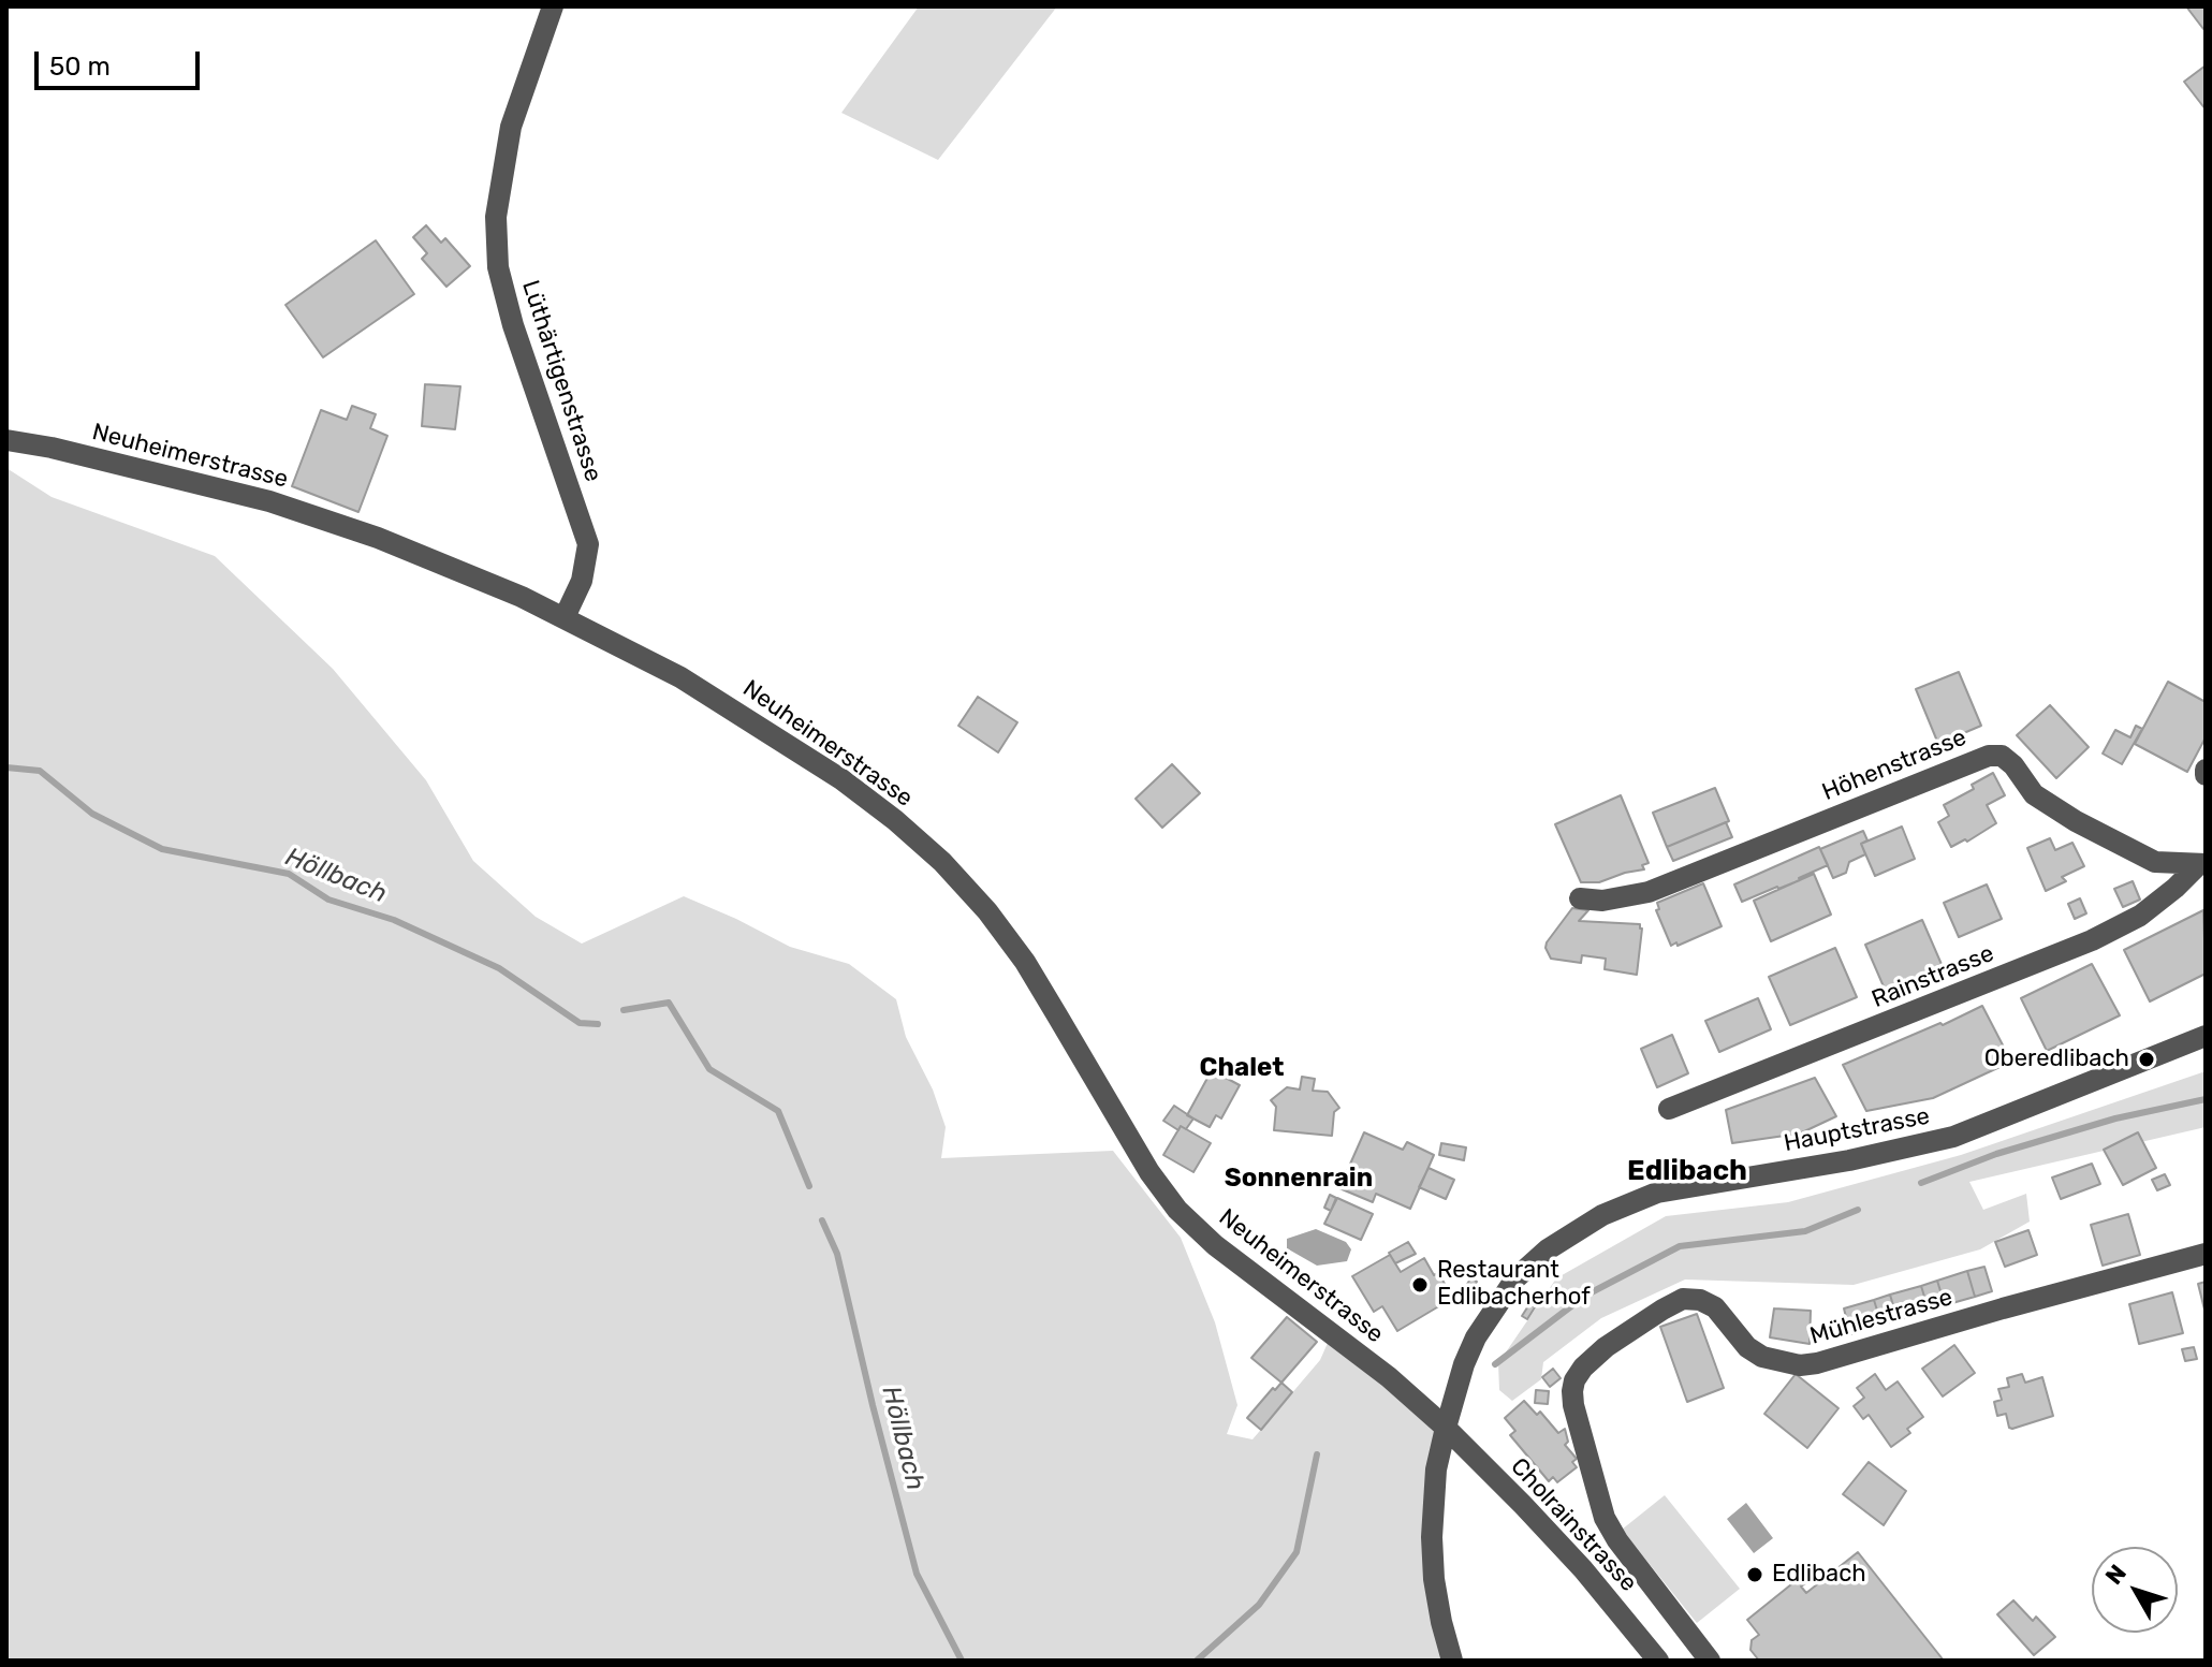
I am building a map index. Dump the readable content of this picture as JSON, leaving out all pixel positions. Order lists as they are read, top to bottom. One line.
{"streets":{"street":["Lüthärtigenstrasse","Neuheimerstrasse","Höhenstrasse","Rainstrasse","Hauptstrasse","Mühlestrasse","Cholrainstrasse"]},"crossings":[["Lüthärtigenstrasse","Neuheimerstrasse"],["Neuheimerstrasse","Hauptstrasse"],["Neuheimerstrasse","Cholrainstrasse"],["Höhenstrasse","Rainstrasse"],["Hauptstrasse","Cholrainstrasse"]],"districts":["Chalet","Edlibach","Sonnenrain"],"water":["Höllbach"],"places":["Oberedlibach","Restaurant Edlibacherhof","Edlibach"],"scale_bar":"50 m","north":"top left"}
